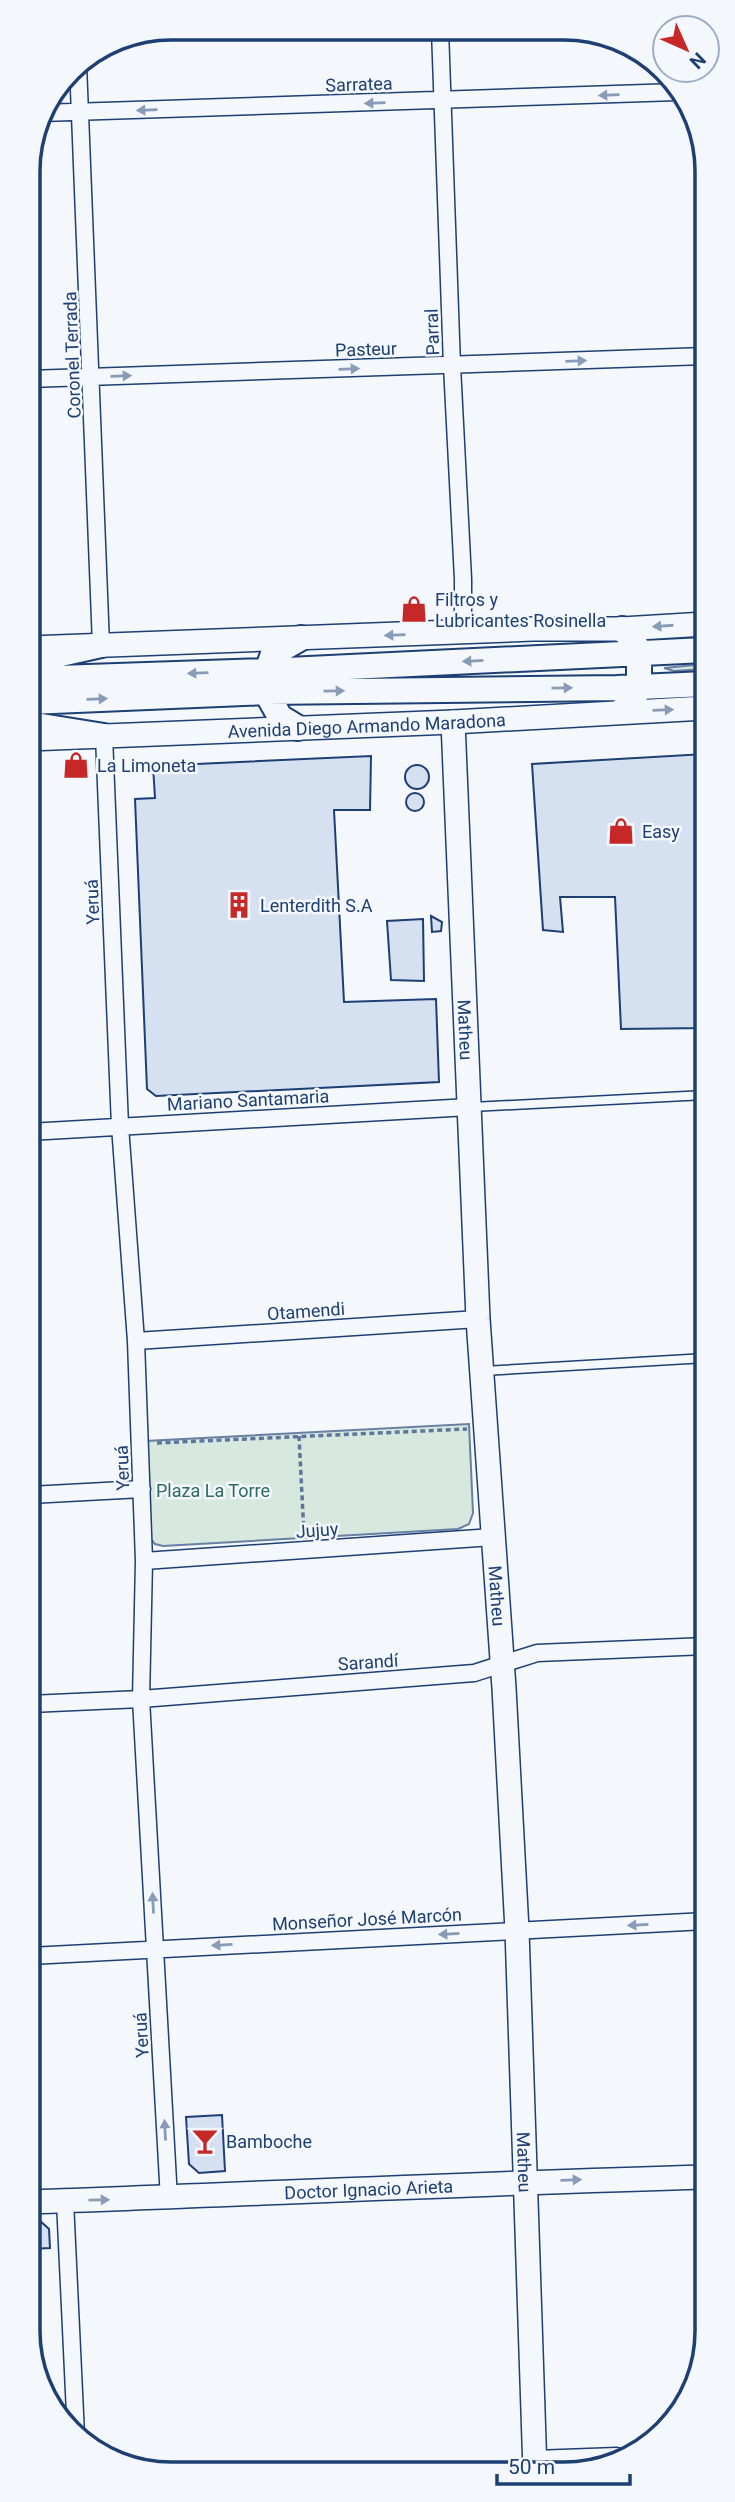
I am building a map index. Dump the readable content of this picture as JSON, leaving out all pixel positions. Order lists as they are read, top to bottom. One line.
{"streets":{"main road":["Avenida Diego Armando Maradona"],"street":["Sarratea","Parral","Pasteur","Coronel Terrada","Yeruá","Matheu","Mariano Santamaria","Otamendi","Jujuy","Sarandí","Monseñor José Marcón","Doctor Ignacio Arieta"]},"crossings":[["Sarratea","Parral"],["Sarratea","Coronel Terrada"],["Parral","Pasteur"],["Pasteur","Coronel Terrada"],["Avenida Diego Armando Maradona","Yeruá"],["Avenida Diego Armando Maradona","Matheu"],["Yeruá","Mariano Santamaria"],["Yeruá","Otamendi"],["Yeruá","Jujuy"],["Yeruá","Sarandí"],["Yeruá","Monseñor José Marcón"],["Yeruá","Doctor Ignacio Arieta"],["Matheu","Mariano Santamaria"],["Matheu","Otamendi"],["Matheu","Jujuy"],["Matheu","Sarandí"],["Matheu","Monseñor José Marcón"],["Matheu","Doctor Ignacio Arieta"]],"one_way":["Sarratea","Pasteur","Monseñor José Marcón","Doctor Ignacio Arieta"],"parks":["Plaza La Torre"],"places":{"shop":["Filtros y Lubricantes Rosinella","La Limoneta","Easy"],"building":["Lenterdith S.A"],"bar":["Bamboche"]},"scale_bar":"50 m","north":"bottom right"}
